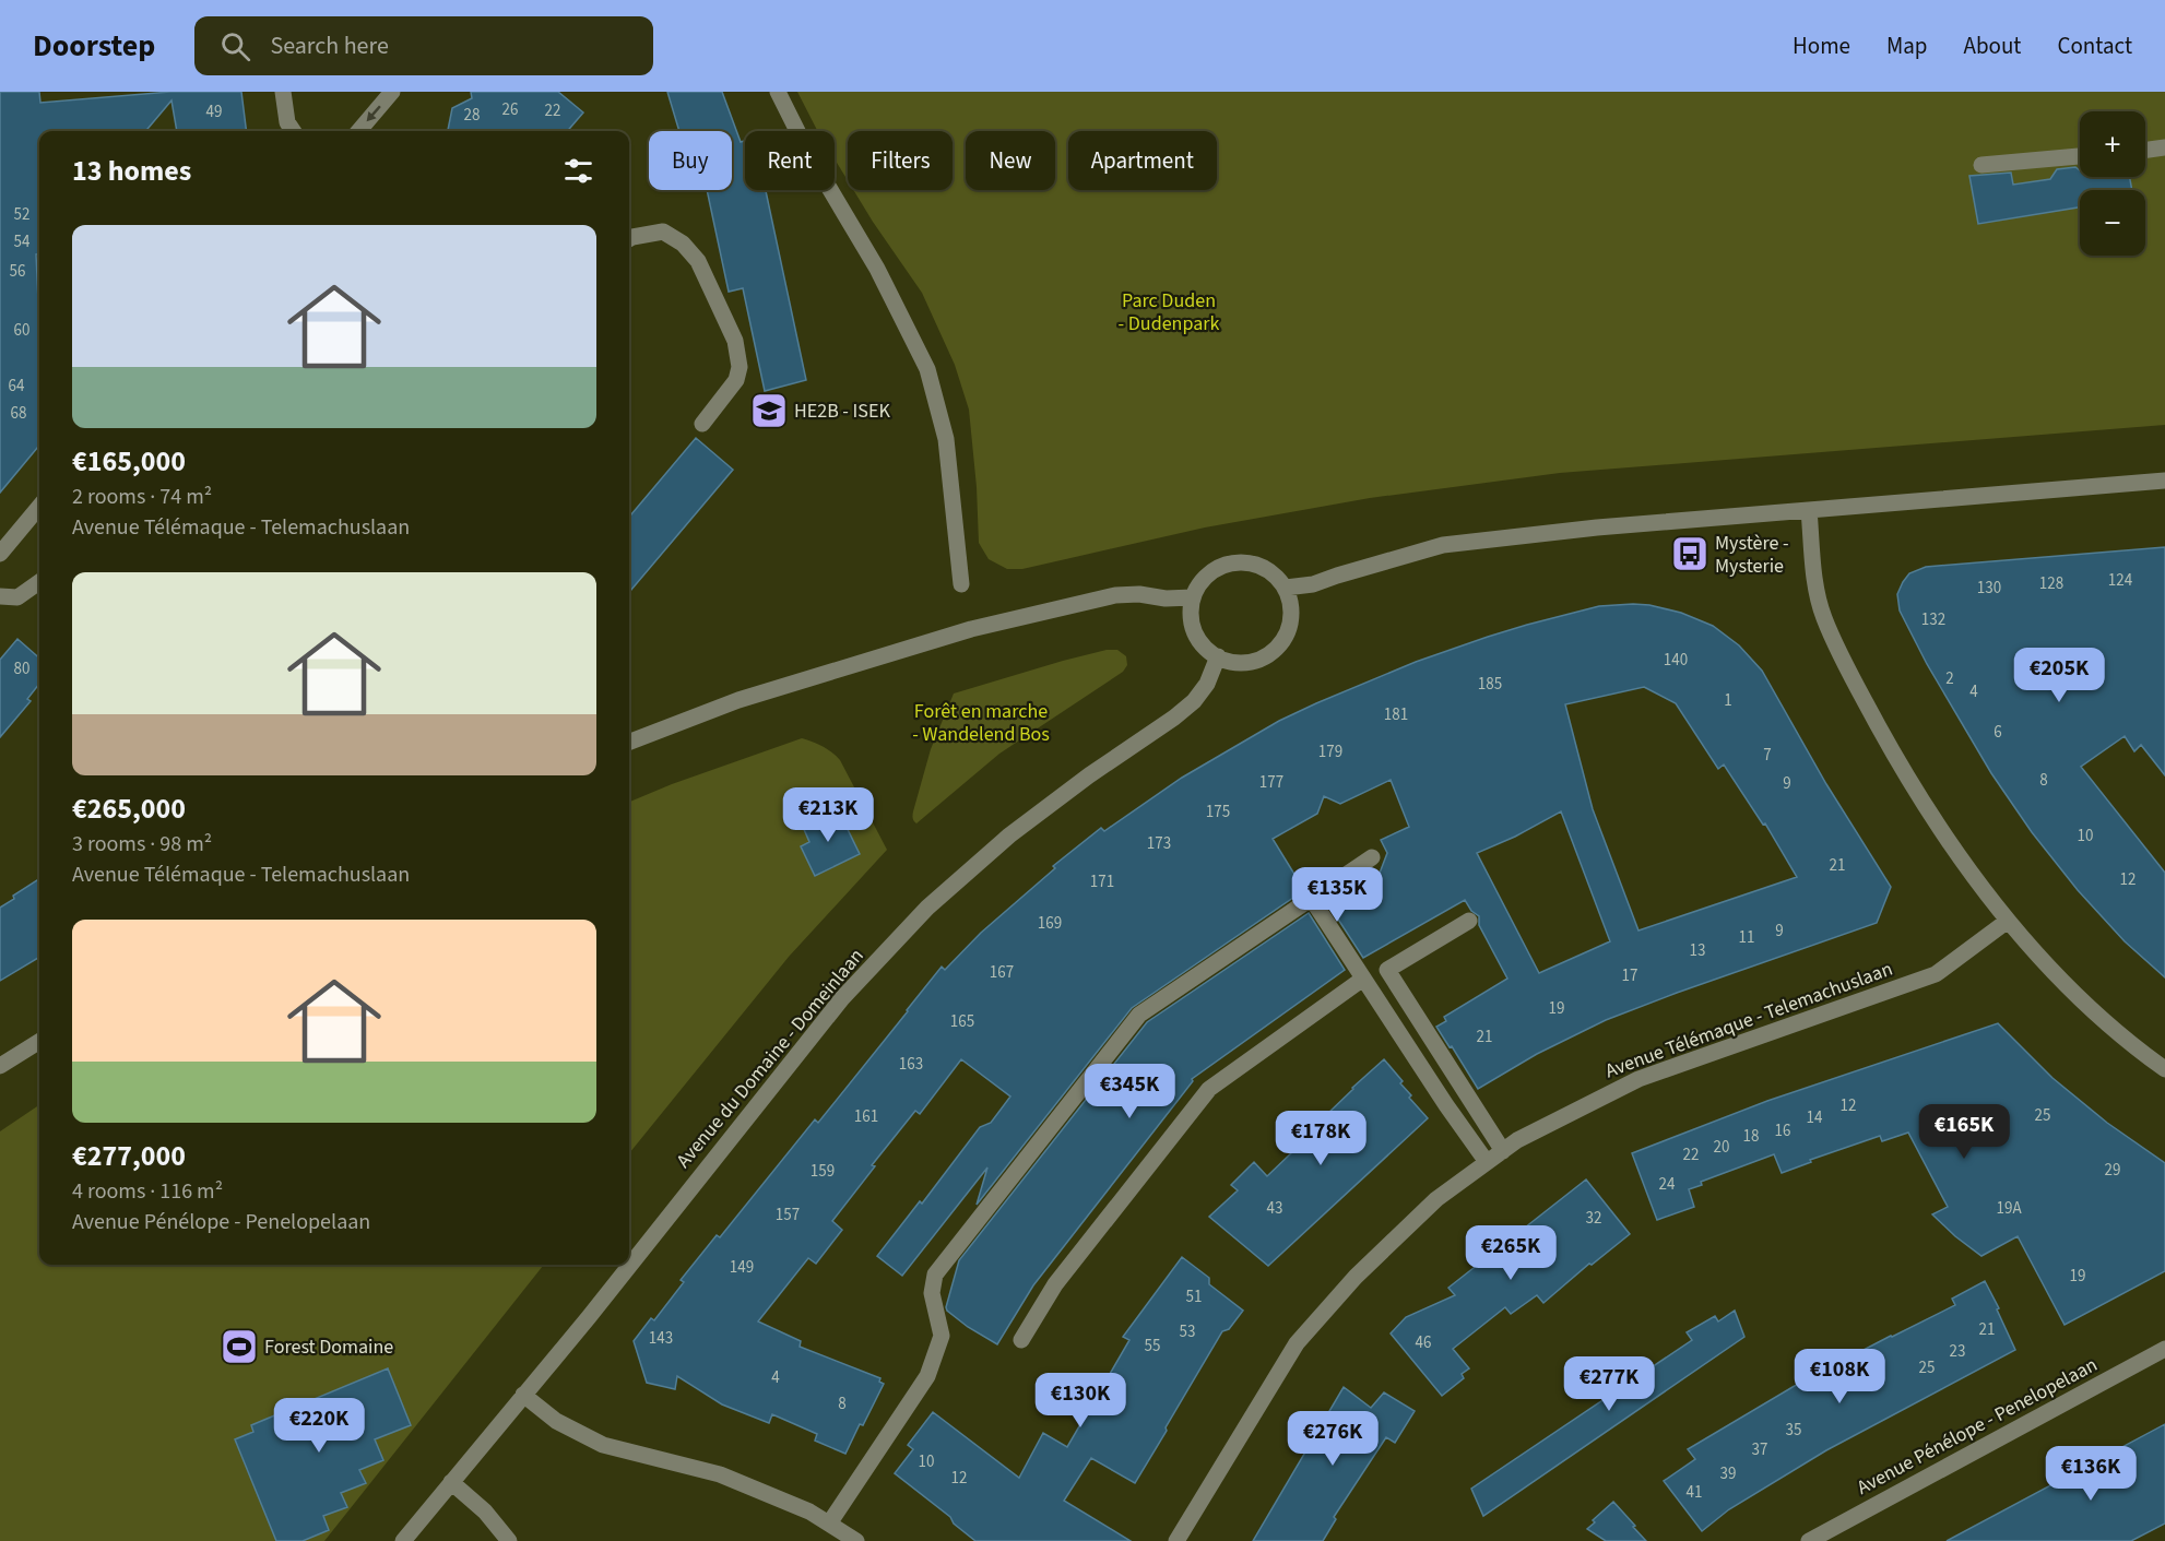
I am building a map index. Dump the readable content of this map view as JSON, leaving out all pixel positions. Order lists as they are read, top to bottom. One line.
{"streets":{"street":["Avenue Télémaque - Telemachuslaan","Avenue du Domaine - Domeinlaan","Avenue Pénélope - Penelopelaan"]},"parks":["Parc Duden - Dudenpark","Forêt en marche - Wandelend Bos"],"places":{"school or university":["HE2B - ISEK"],"bus stop":["Mystère - Mysterie"],"sports":["Forest Domaine"]},"house_numbers":["26","22","49","28","52","54","56","60","64","68","124","128","130","132","140","80","2","185","4","1","181","6","179","7","8","177","9","175","10","173","21","12","171","169","9","11","13","167","17","19","165","21","163","12","25","161","14","16","18","20","22","29","159","24","43","19A","157","32","149","19","51","21","53","143","46","55","23","25","4","8","35","37","10","39","12","41"],"page":{"header":"Doorstep","search":"Search here","nav":["Home","Map","About","Contact"],"map_buttons":["+","−"],"chip":["Buy","Rent","Filters","New","Apartment"],"heading":"13 homes","list":[{"name":"€165,000","note":"2 rooms · 74 m² · Avenue Télémaque - Telemachuslaan"},{"name":"€265,000","note":"3 rooms · 98 m² · Avenue Télémaque - Telemachuslaan"},{"name":"€277,000","note":"4 rooms · 116 m² · Avenue Pénélope - Penelopelaan"}],"price":["€205K","€213K","€135K","€345K","€165K","€178K","€265K","€108K","€277K","€130K","€220K","€276K","€136K"]}}
